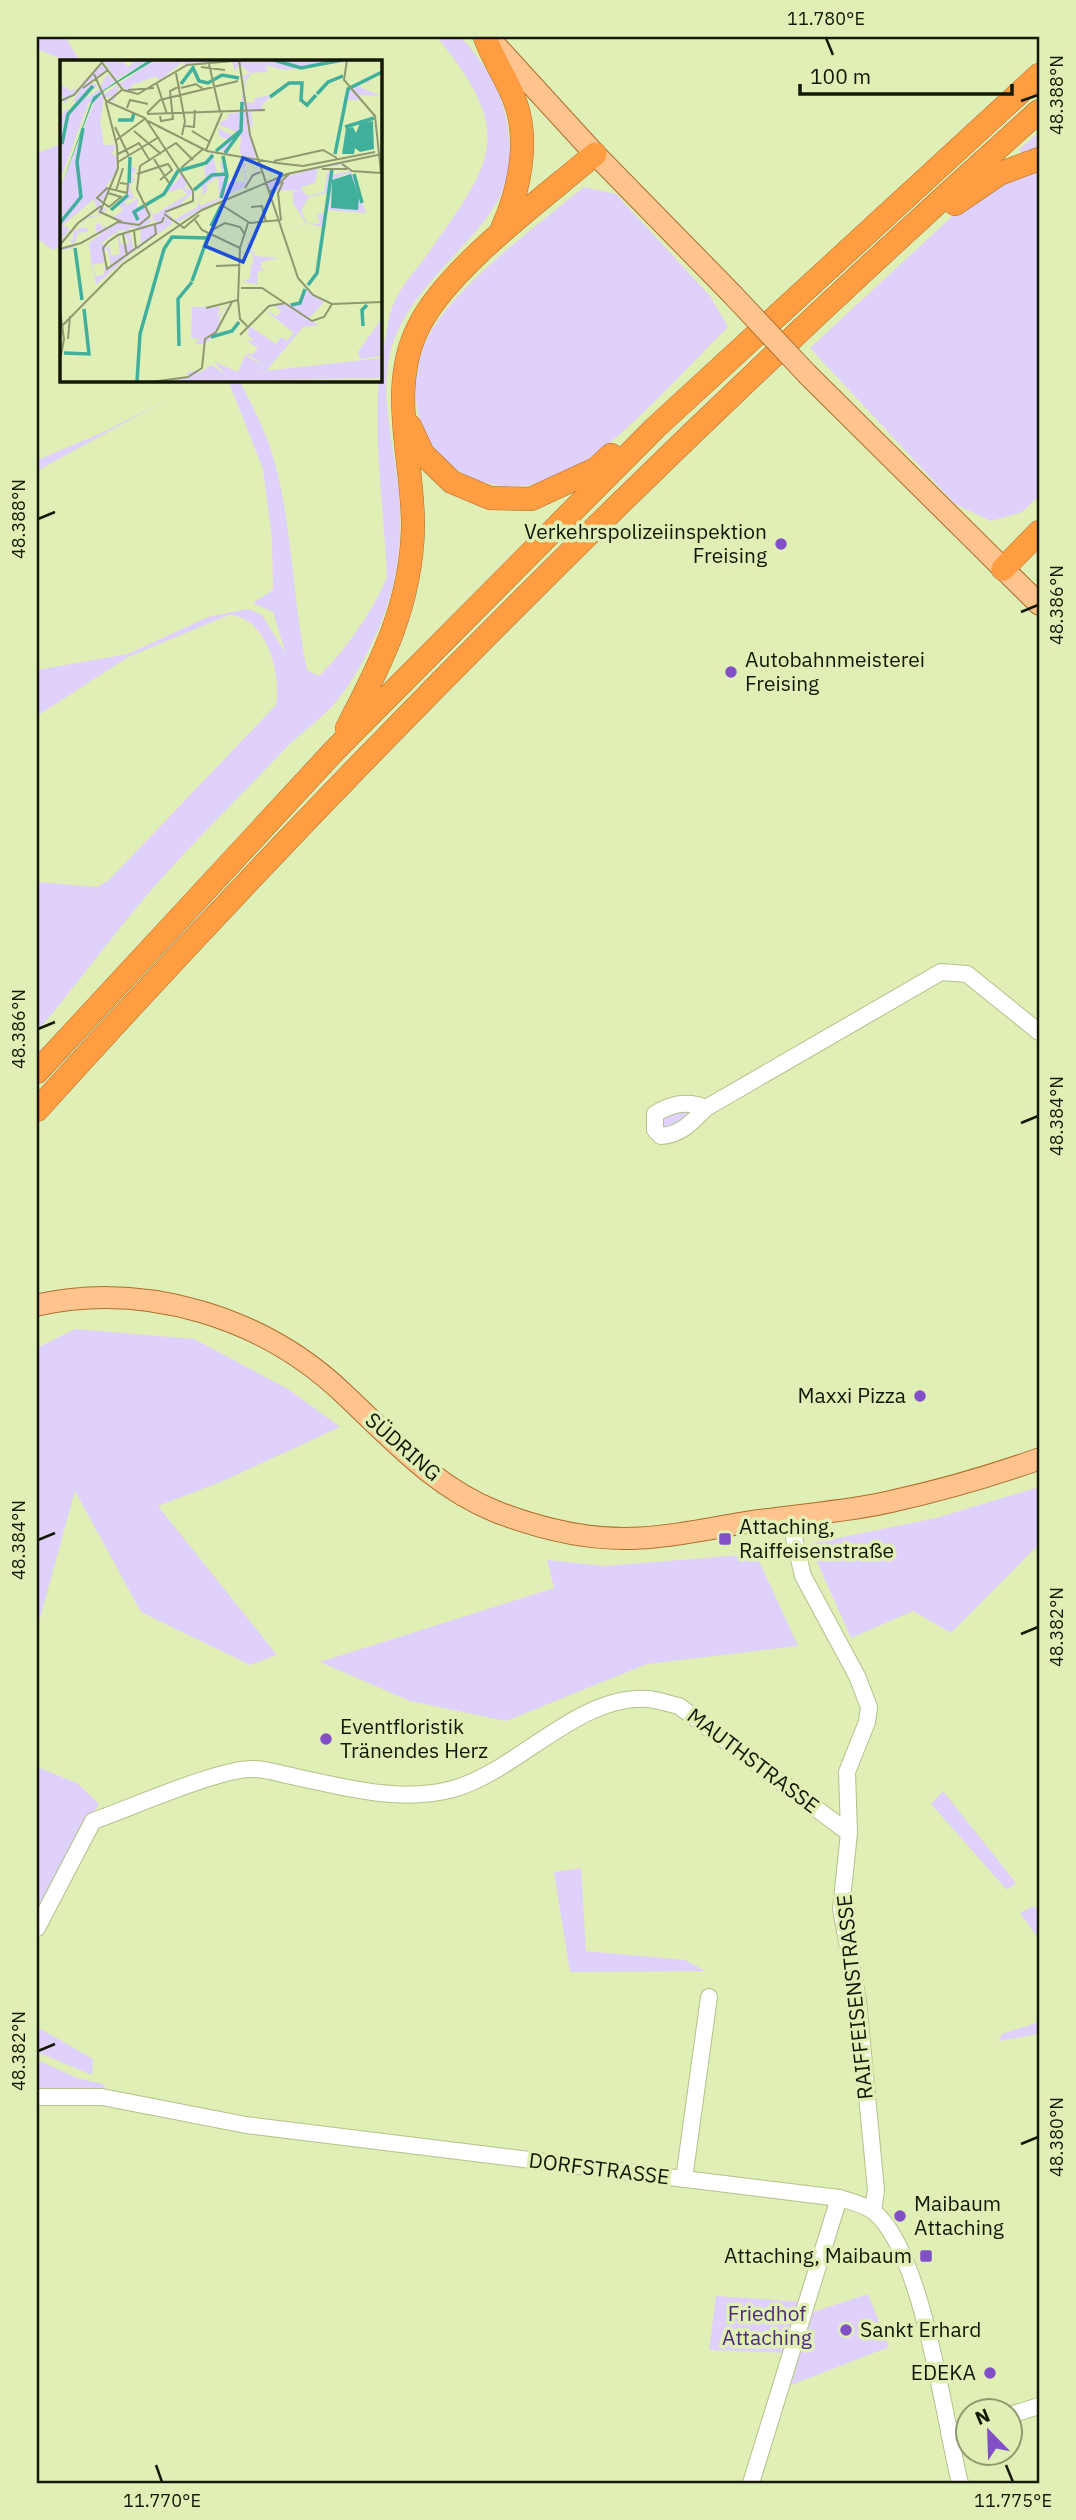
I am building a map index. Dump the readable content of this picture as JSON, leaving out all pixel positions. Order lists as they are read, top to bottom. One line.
{"streets":{"main road":["SÜDRING"],"street":["MAUTHSTRASSE","RAIFFEISENSTRASSE","DORFSTRASSE"]},"crossings":[["SÜDRING","RAIFFEISENSTRASSE"],["MAUTHSTRASSE","RAIFFEISENSTRASSE"],["RAIFFEISENSTRASSE","DORFSTRASSE"]],"parks":["Friedhof Attaching"],"places":{"other":["Verkehrspolizeiinspektion Freising","Autobahnmeisterei Freising","Maxxi Pizza","Eventfloristik Tränendes Herz","Maibaum Attaching","Sankt Erhard","EDEKA"],"transit":["Attaching, Raiffeisenstraße","Attaching, Maibaum"]},"scale_bar":"100 m","north":"top left","coordinates":["11.780°E","48.388°N","48.386°N","48.384°N","48.382°N","48.380°N","11.770°E","11.775°E"]}
